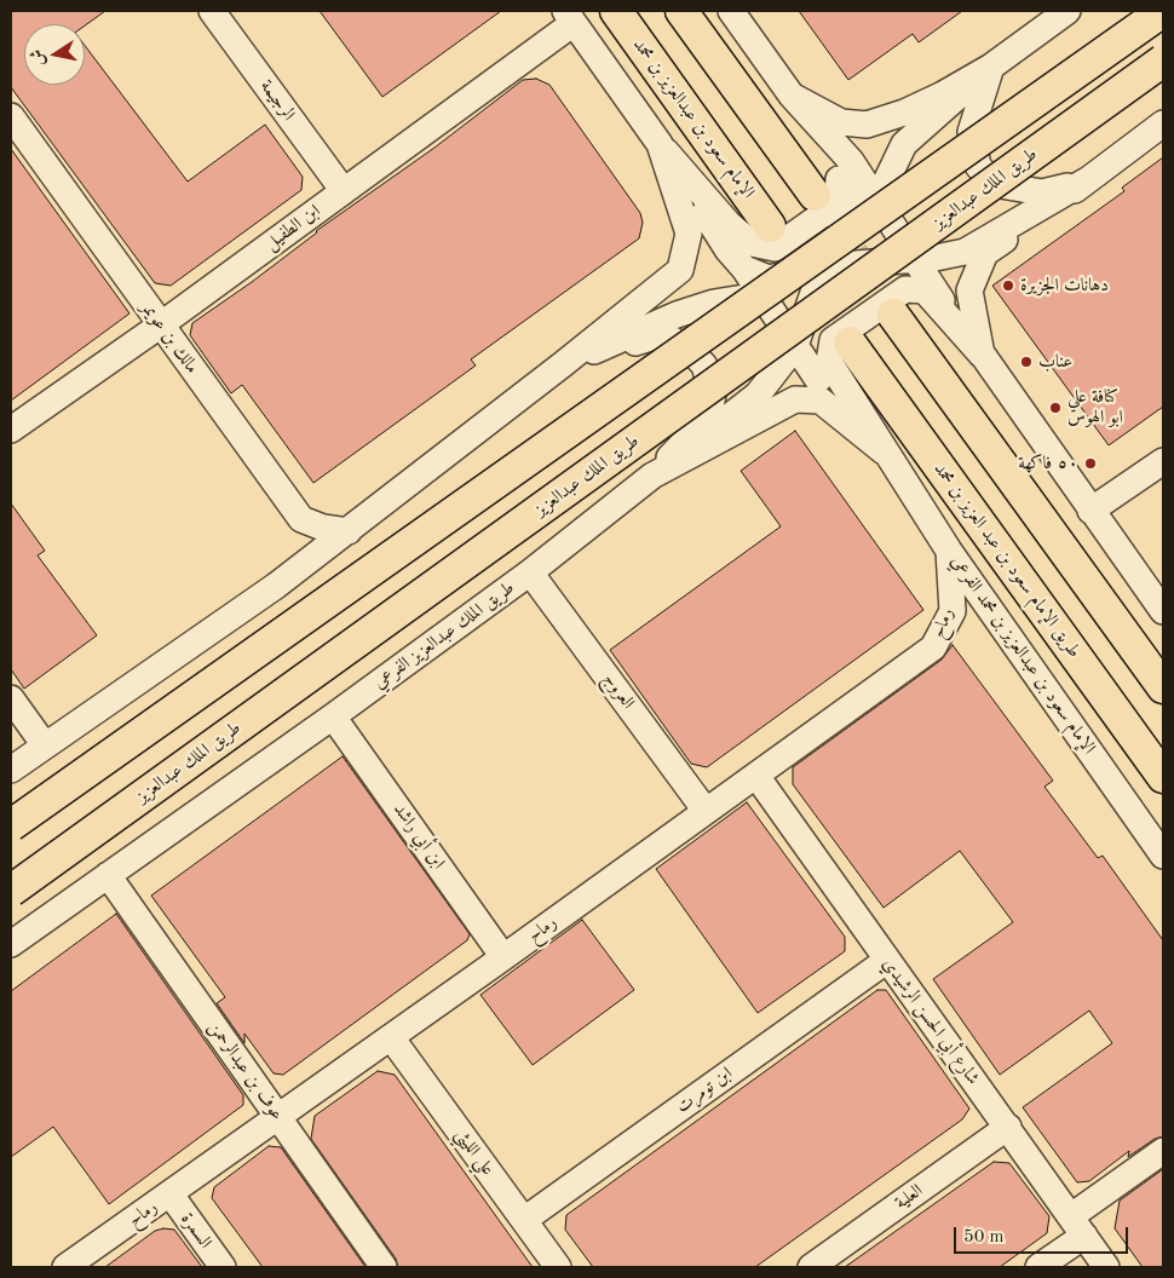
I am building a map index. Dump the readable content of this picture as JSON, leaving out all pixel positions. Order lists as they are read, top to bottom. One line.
{"streets":{"main road":["الإمام سعود بن عبدالعزيز بن محمد","طريق الملك عبدالعزيز","طريق الإمام سعود بن عبد العزيز بن محمد"],"street":["الرجيمة","ابن الطفيل","مالك بن عويمر","رماح","طريق الملك عبدالعزيز الفرعي","الإمام سعود بن عبدالعزيز بن محمد الفرعي","العروج","ابن أبي راشد","شارع أبي الحسن الرشيدي","عوف بن عبدالرحمن","ابن تومرت","علي الليثي","العلية","السمرة"]},"crossings":[["الرجيمة","ابن الطفيل"],["ابن الطفيل","مالك بن عويمر"],["رماح","الإمام سعود بن عبدالعزيز بن محمد الفرعي"],["رماح","العروج"],["رماح","ابن أبي راشد"],["رماح","شارع أبي الحسن الرشيدي"],["رماح","عوف بن عبدالرحمن"],["رماح","علي الليثي"],["رماح","السمرة"],["طريق الملك عبدالعزيز الفرعي","الإمام سعود بن عبدالعزيز بن محمد الفرعي"],["طريق الملك عبدالعزيز الفرعي","العروج"],["طريق الملك عبدالعزيز الفرعي","ابن أبي راشد"],["طريق الملك عبدالعزيز الفرعي","عوف بن عبدالرحمن"],["شارع أبي الحسن الرشيدي","ابن تومرت"],["شارع أبي الحسن الرشيدي","العلية"],["ابن تومرت","علي الليثي"]],"places":["دهانات الجزيرة","عناب","كنافة علي ابو الهوس","٥٠ فاكهة"],"scale_bar":"50 m","north":"left"}
